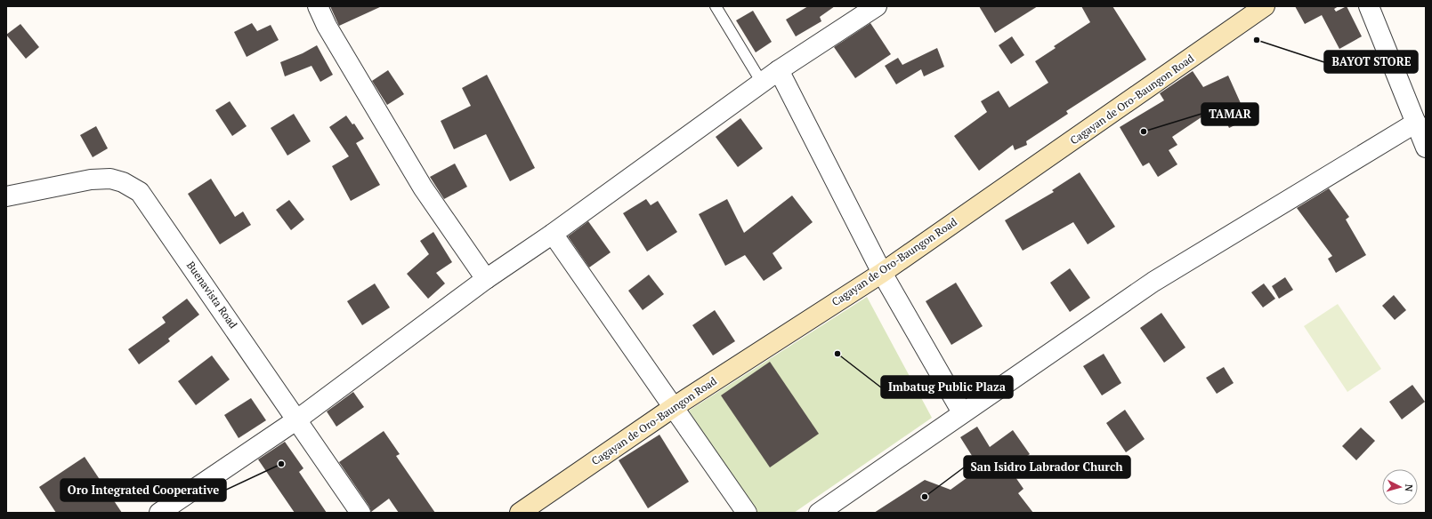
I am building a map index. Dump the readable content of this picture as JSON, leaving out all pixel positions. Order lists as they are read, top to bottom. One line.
{"streets":{"main road":["Cagayan de Oro-Baungon Road"],"street":["Buenavista Road"]},"places":["BAYOT STORE","TAMAR","Imbatug Public Plaza","Oro Integrated Cooperative","San Isidro Labrador Church"],"north":"right"}
